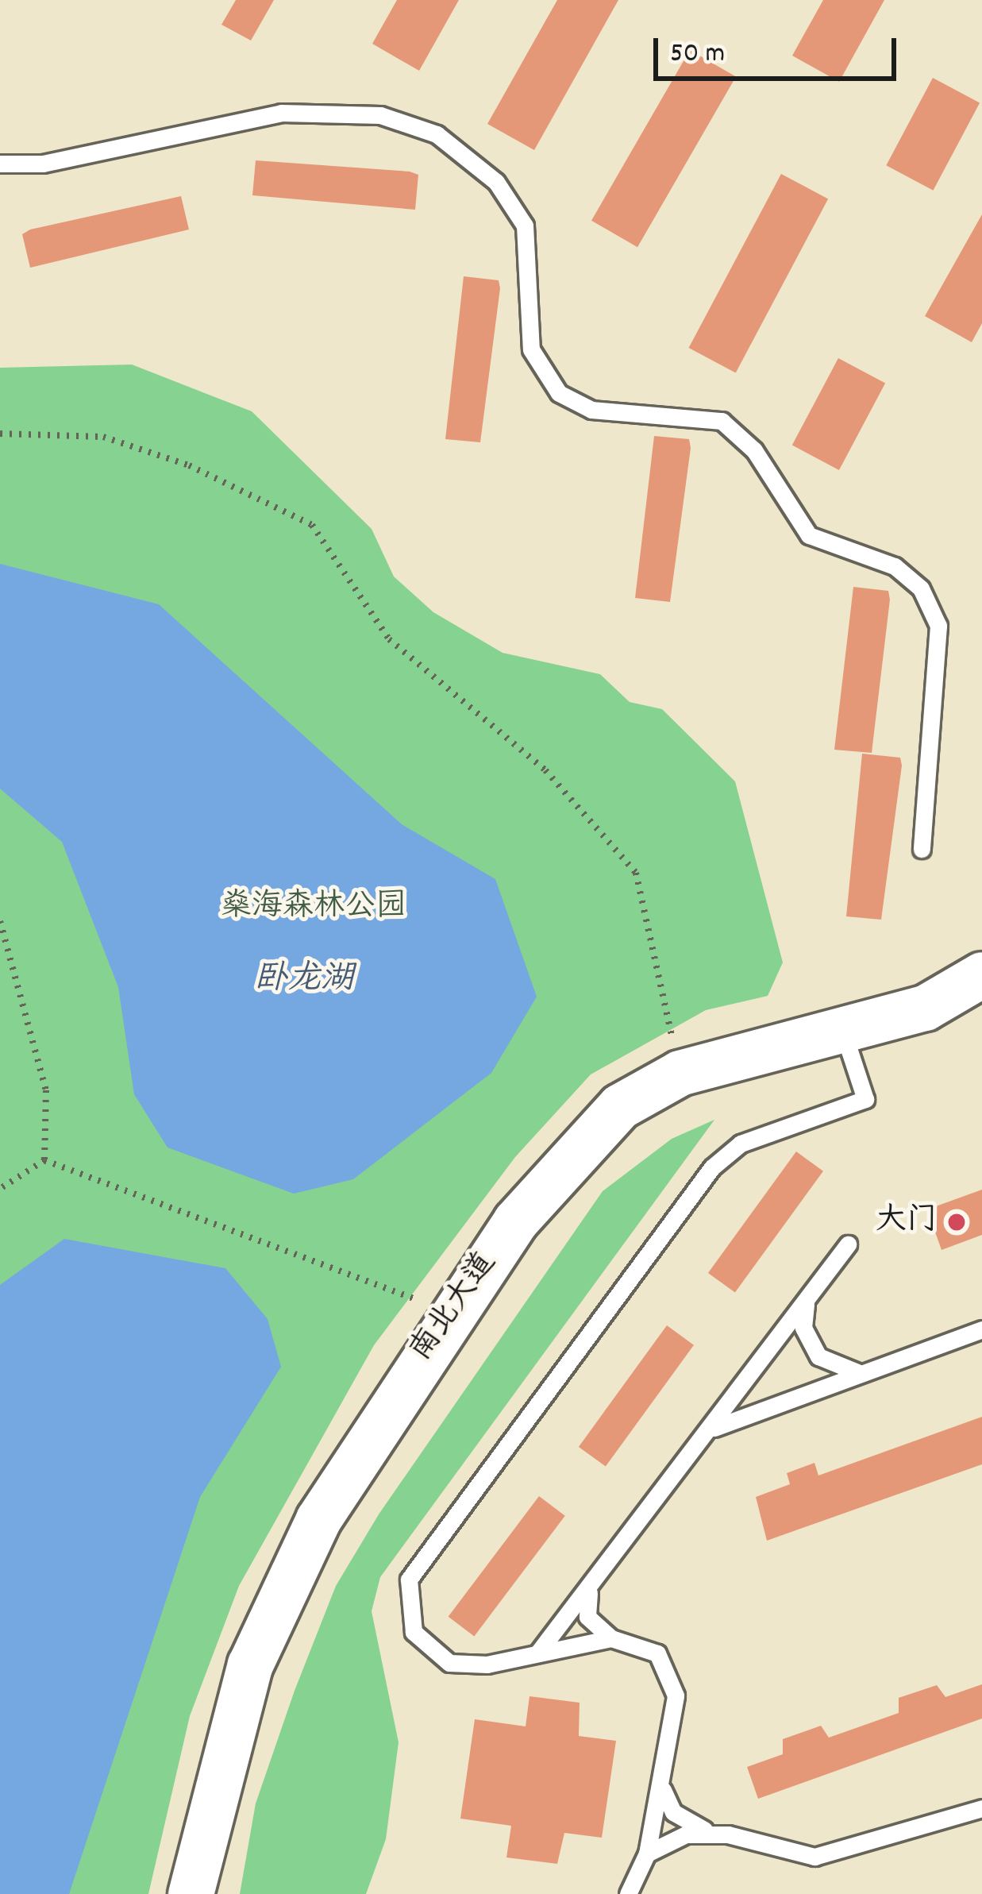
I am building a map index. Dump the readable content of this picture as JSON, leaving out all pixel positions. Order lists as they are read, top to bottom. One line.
{"streets":{"street":["南北大道"]},"water":["卧龙湖"],"parks":["燊海森林公园"],"places":["大门"],"scale_bar":"50 m"}
